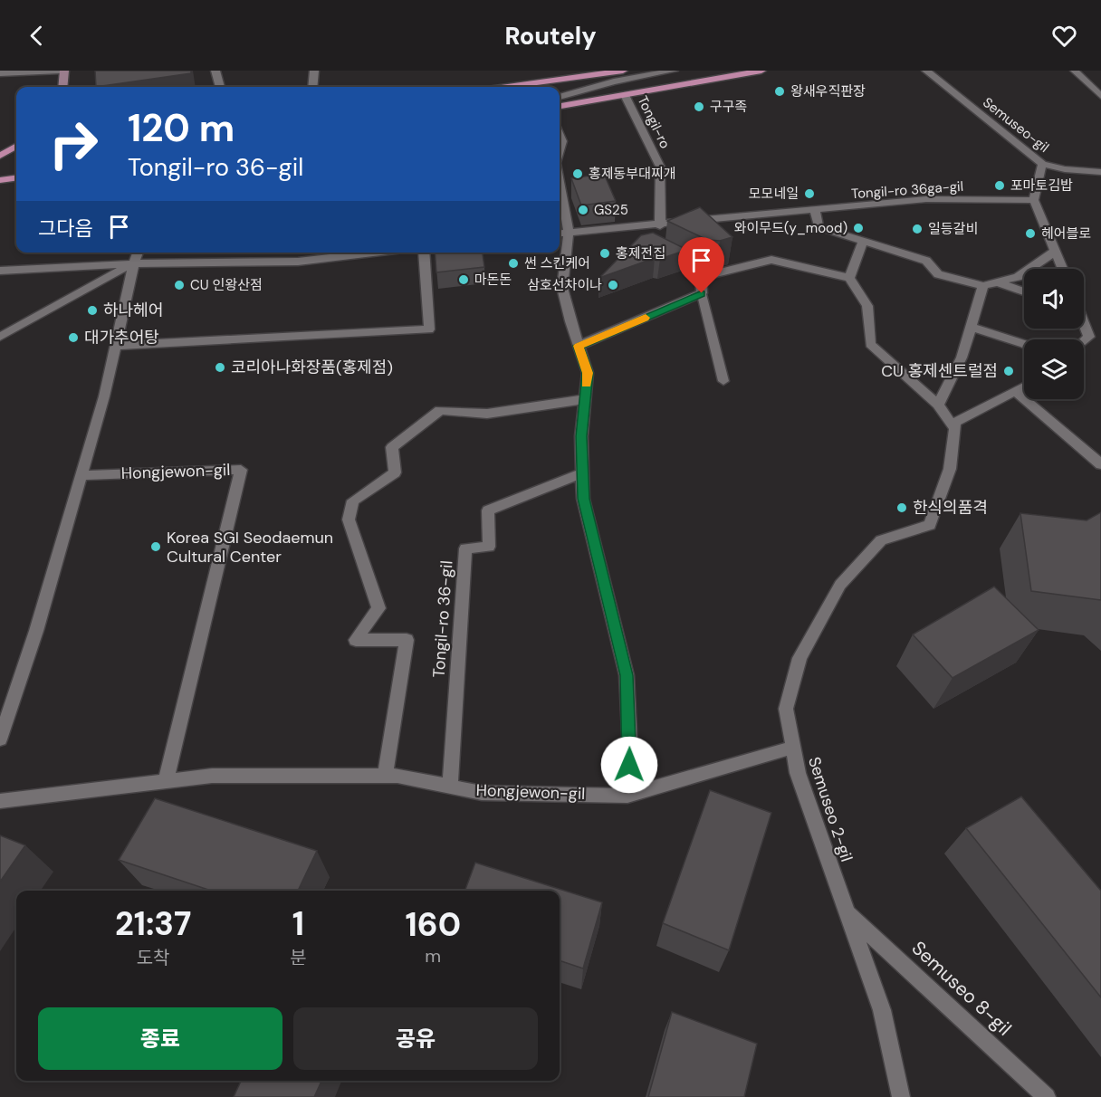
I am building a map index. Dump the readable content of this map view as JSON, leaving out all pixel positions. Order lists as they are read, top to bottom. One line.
{"streets":{"main road":["Tongil-ro"],"street":["Semuseo-gil","Tongil-ro 36ga-gil","Hongjewon-gil","Tongil-ro 36-gil","Semuseo 2-gil","Semuseo 8-gil"]},"crossings":[["Tongil-ro","Tongil-ro 36ga-gil"],["Hongjewon-gil","Tongil-ro 36-gil"],["Hongjewon-gil","Semuseo 2-gil"],["Semuseo 2-gil","Semuseo 8-gil"]],"places":["왕새우직판장","구구족","홍제동부대찌개","포마토김밥","모모네일","GS25","와이무드(y_mood)","일등갈비","헤어블로","홍제전집","썬 스킨케어","마돈돈","CU 인왕산점","삼호선차이나","하나헤어","대가추어탕","코리아나화장품(홍제점)","CU 홍제센트럴점","한식의품격","Korea SGI Seodaemun Cultural Center"],"page":{"header":"Routely","turn":["120 m","Tongil-ro 36-gil"],"then":"그다음","eta":["21:37","도착","1","분","160","m"],"buttons":["종료","공유"]}}
